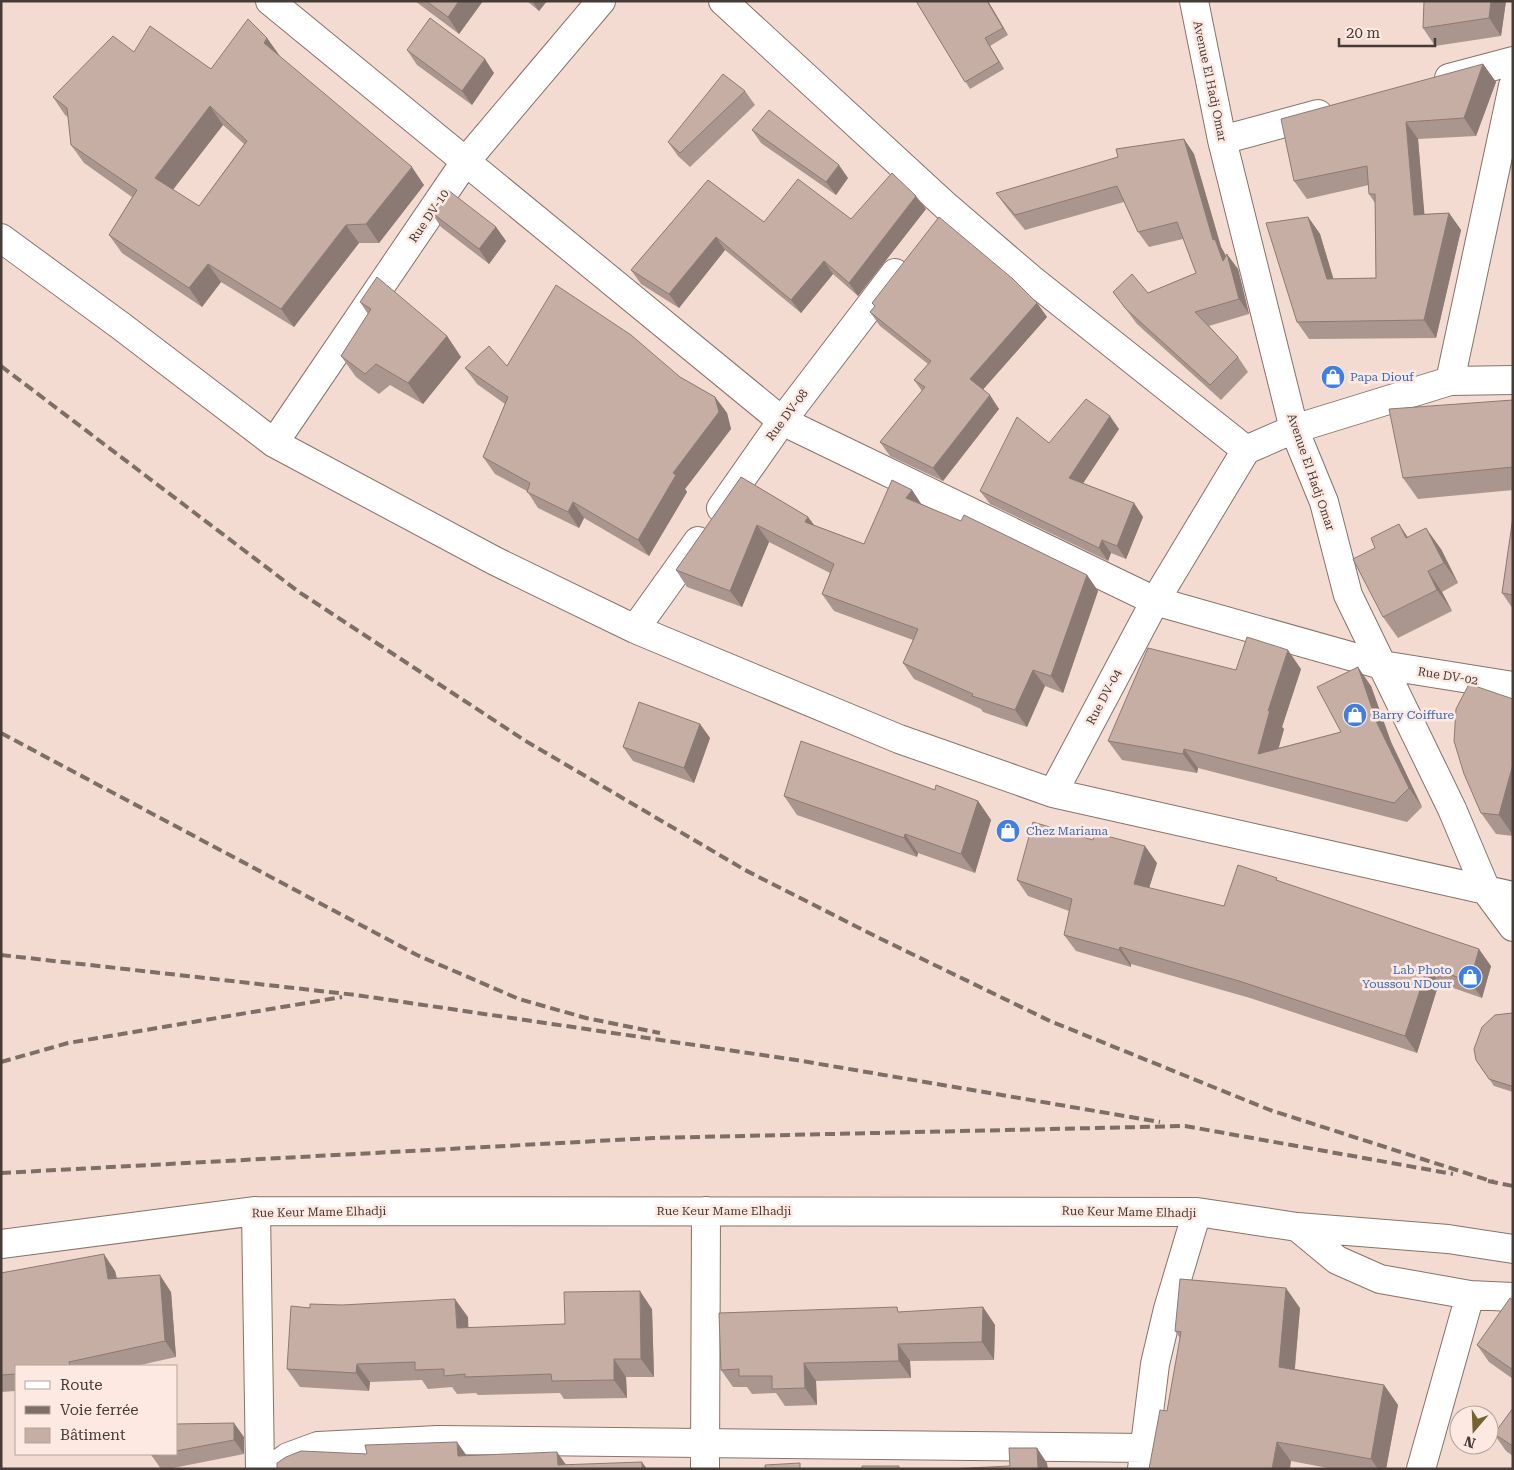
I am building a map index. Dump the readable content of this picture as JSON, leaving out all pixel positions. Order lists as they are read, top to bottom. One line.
{"streets":{"street":["Avenue El Hadj Omar","Rue DV-10","Rue DV-08","Rue DV-02","Rue DV-04","Rue Keur Mame Elhadji"]},"crossings":[["Avenue El Hadj Omar","Rue DV-02"],["Rue DV-10","Rue DV-02"],["Rue DV-08","Rue DV-02"],["Rue DV-02","Rue DV-04"]],"places":{"shop":["Papa Diouf","Barry Coiffure","Chez Mariama","Lab Photo Youssou NDour"]},"legend":["Route","Voie ferrée","Bâtiment"],"scale_bar":"20 m","north":"bottom"}
